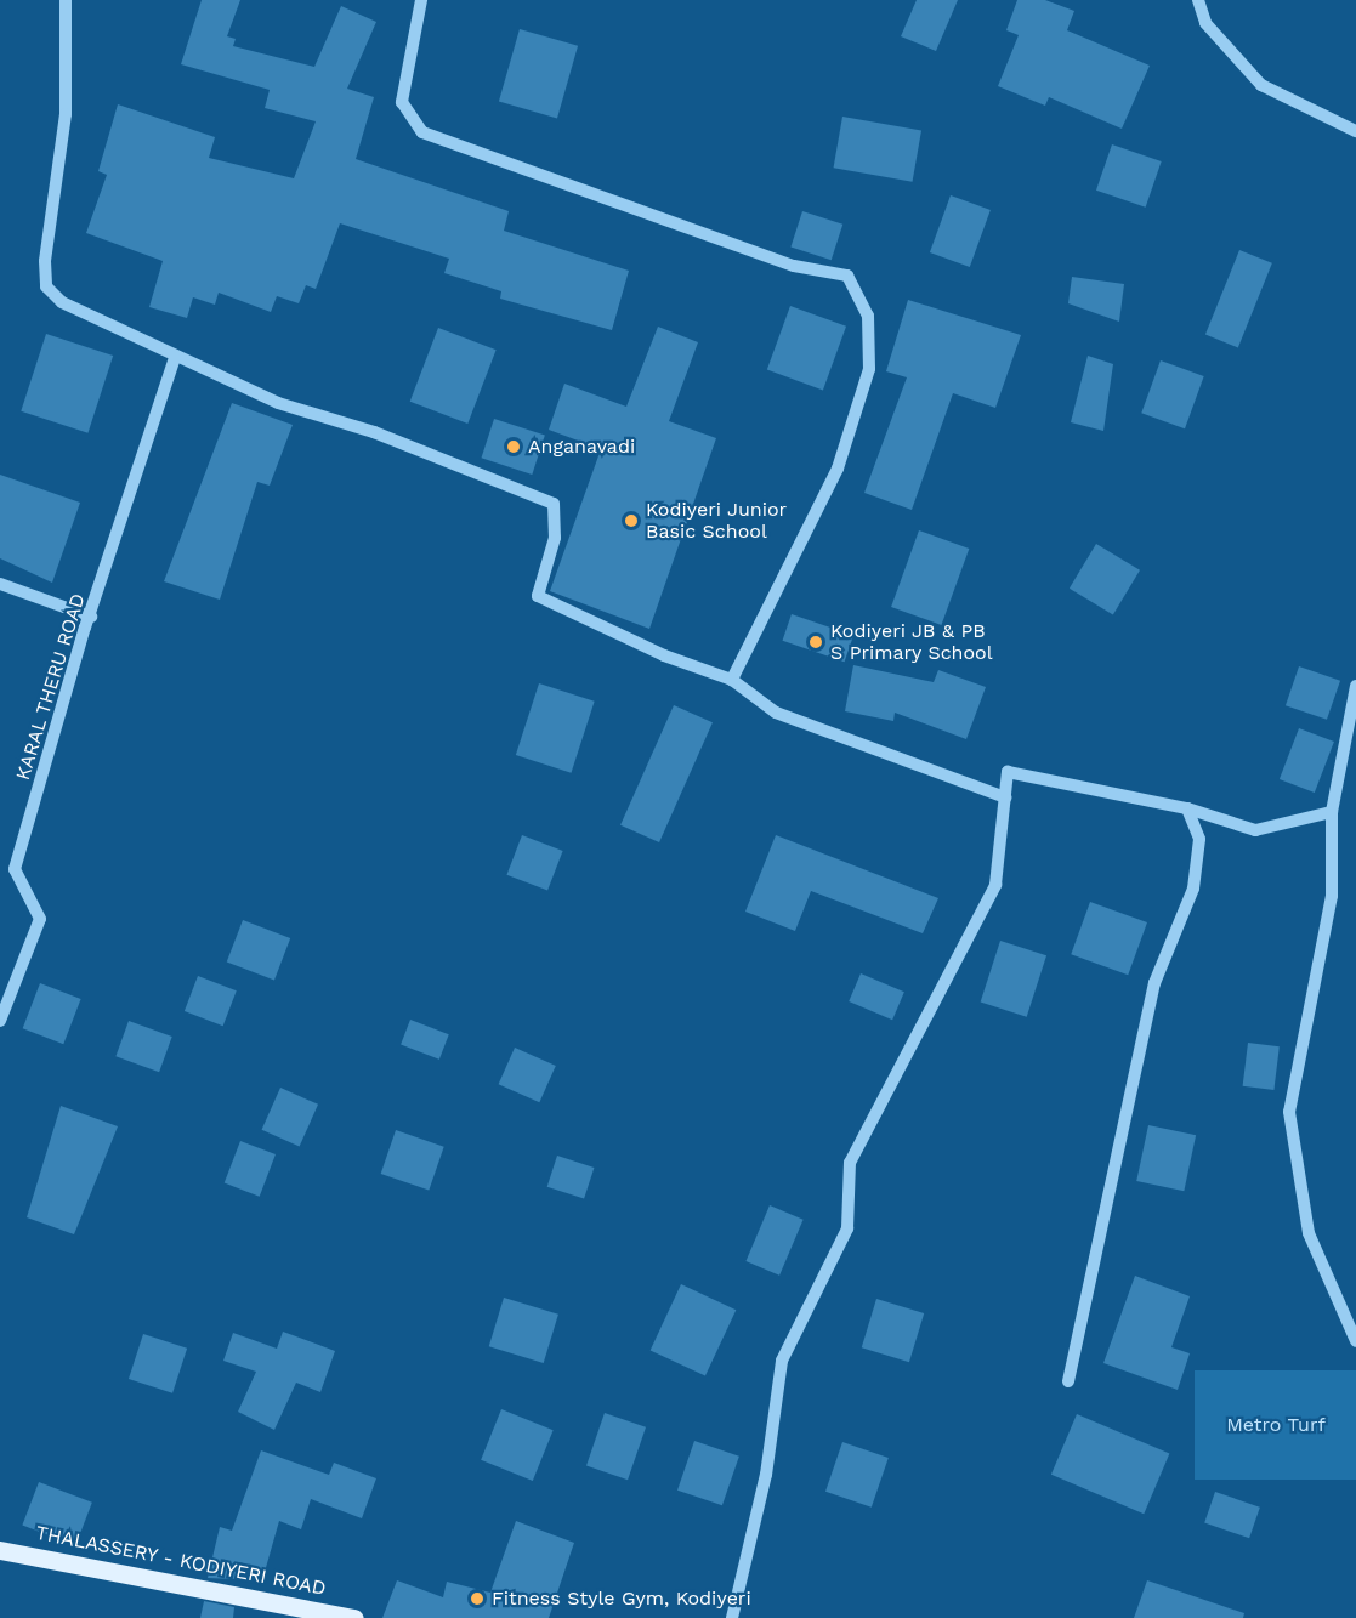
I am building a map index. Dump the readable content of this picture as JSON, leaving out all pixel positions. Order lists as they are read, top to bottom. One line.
{"streets":{"main road":["THALASSERY - KODIYERI ROAD"],"street":["KARAL THERU ROAD"]},"parks":["Metro Turf"],"places":["Anganavadi","Kodiyeri Junior Basic School","Kodiyeri JB & PB S Primary School","Fitness Style Gym, Kodiyeri"]}
